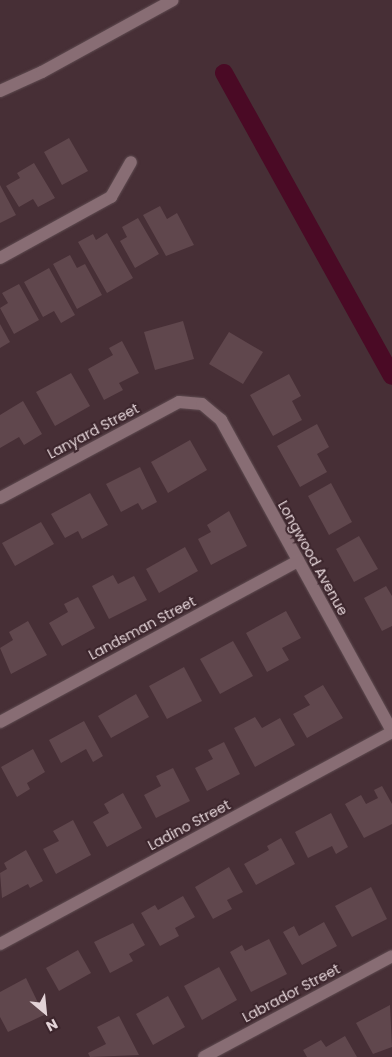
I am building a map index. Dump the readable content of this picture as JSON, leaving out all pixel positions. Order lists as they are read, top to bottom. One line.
{"streets":{"street":["Lanyard Street","Longwood Avenue","Landsman Street","Ladino Street","Labrador Street"]},"crossings":[["Lanyard Street","Longwood Avenue"],["Longwood Avenue","Landsman Street"],["Longwood Avenue","Ladino Street"]],"north":"bottom right"}
